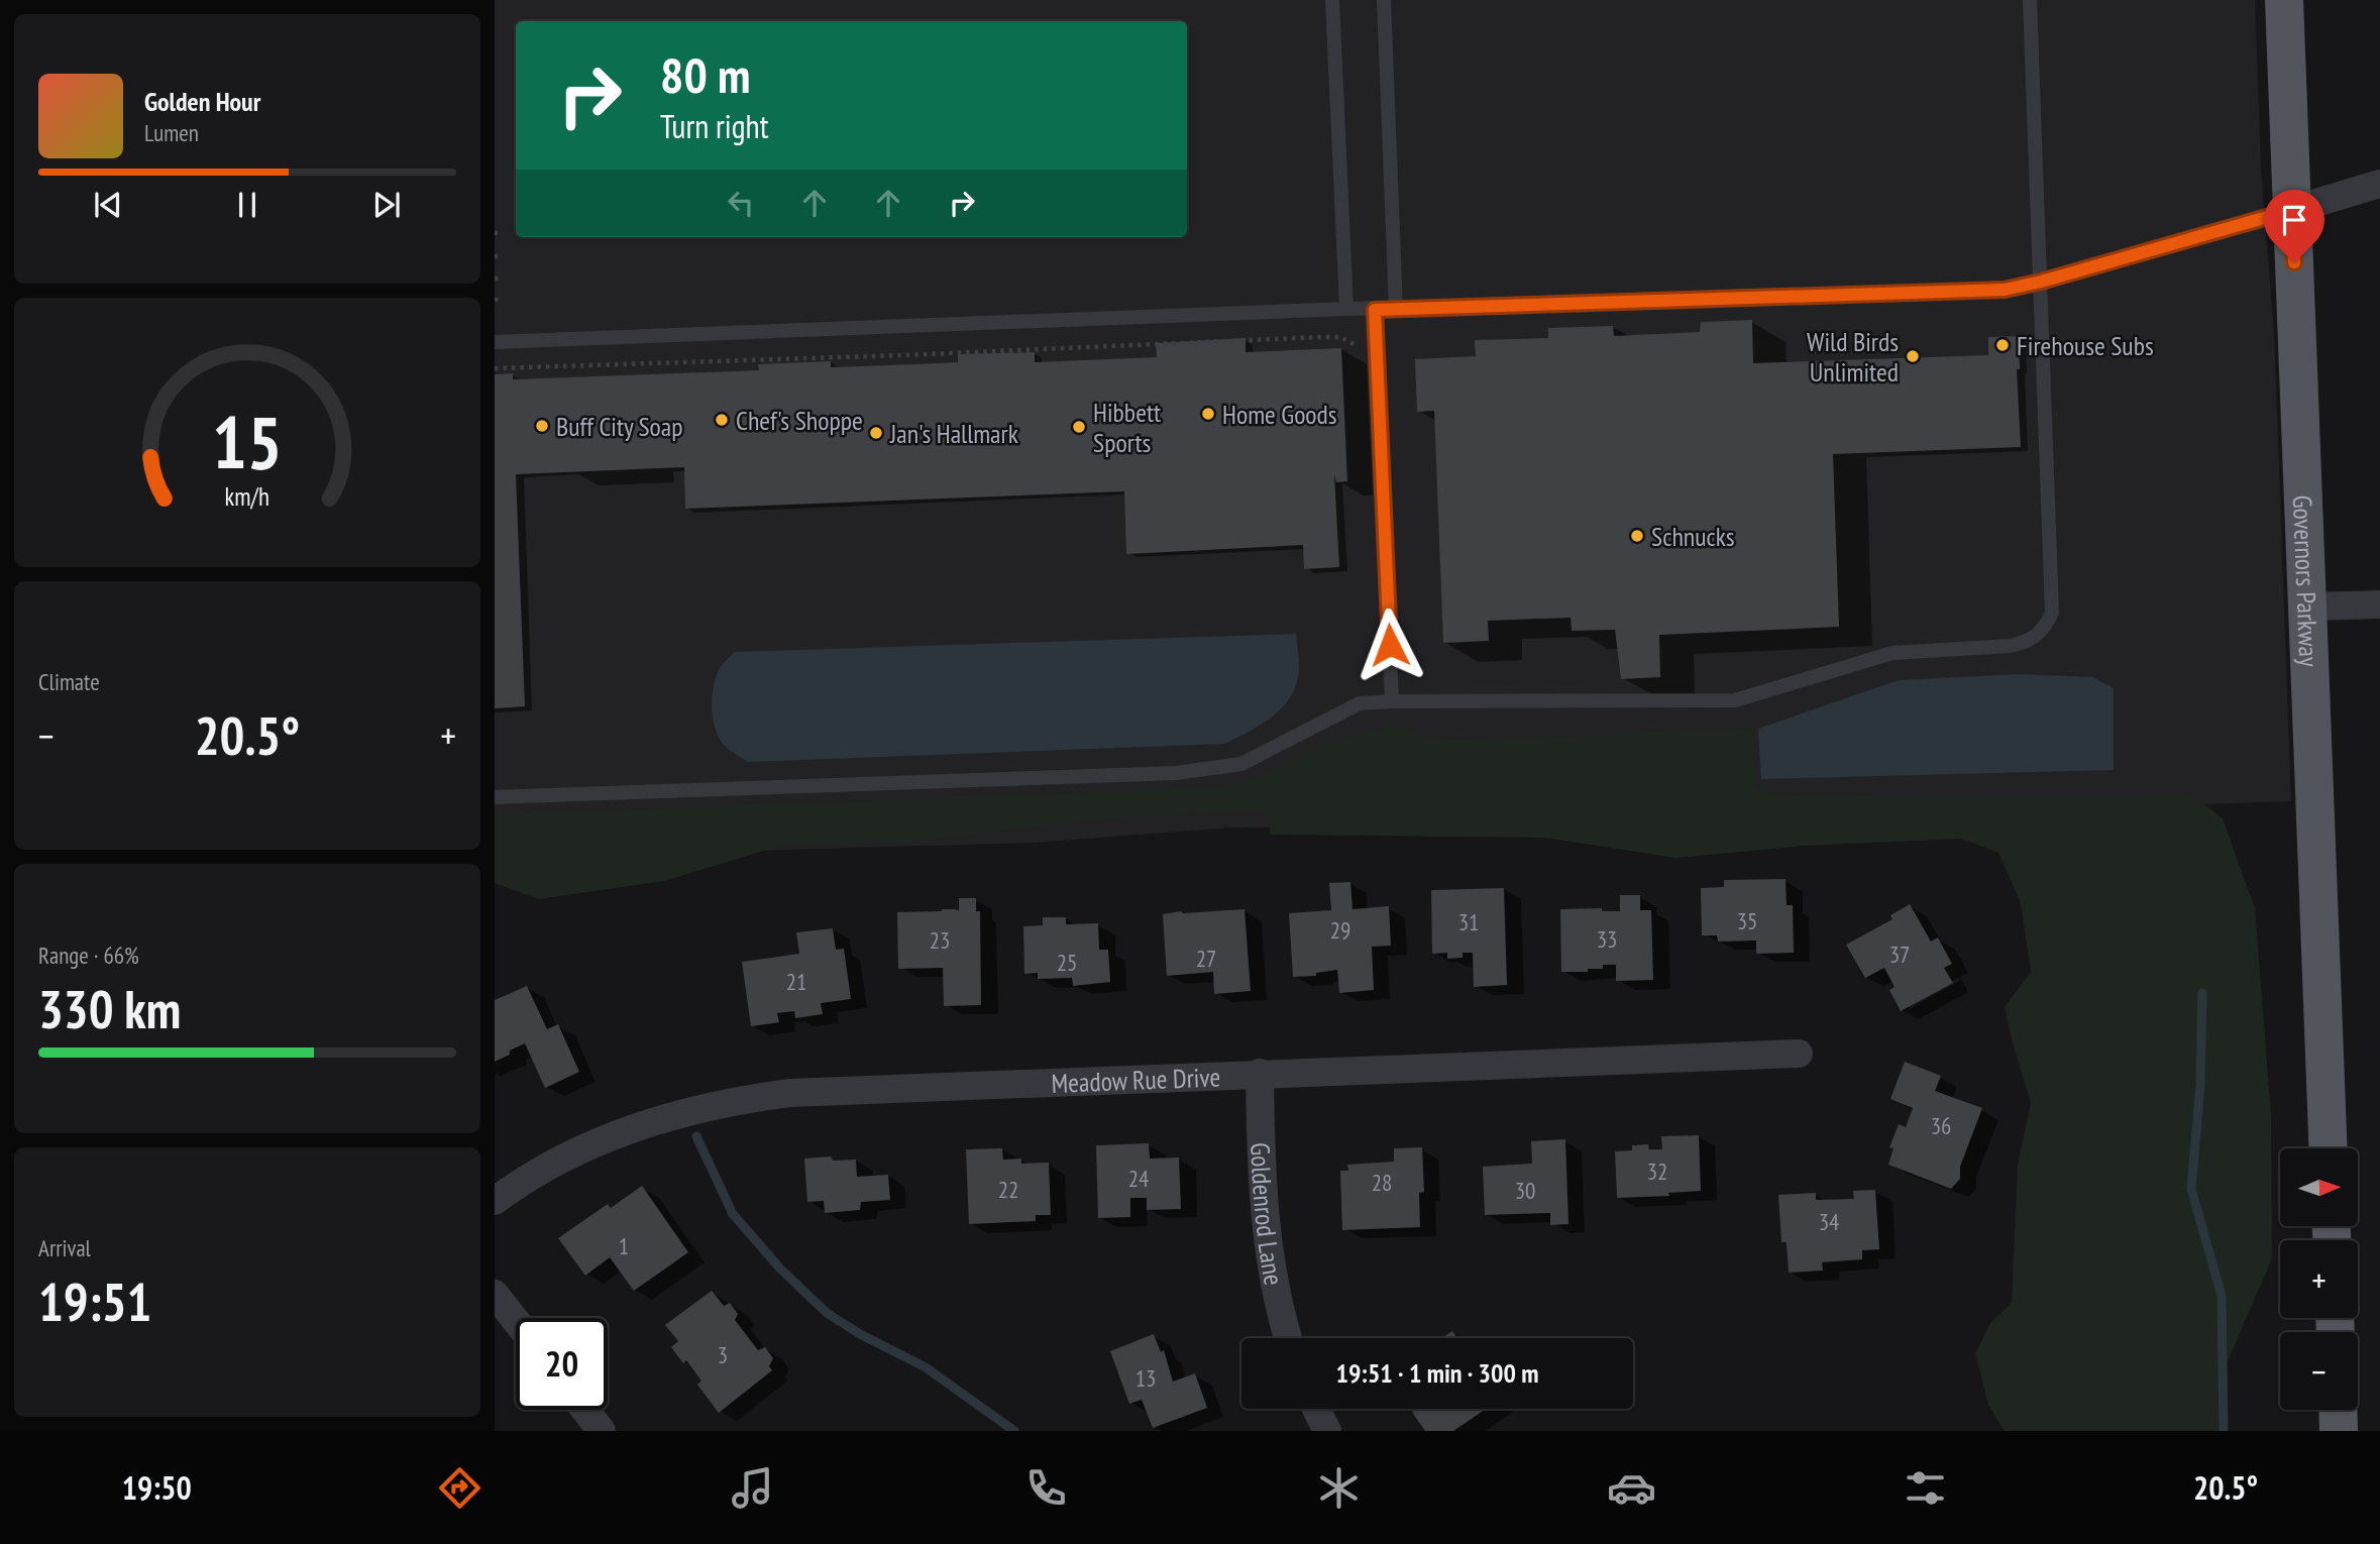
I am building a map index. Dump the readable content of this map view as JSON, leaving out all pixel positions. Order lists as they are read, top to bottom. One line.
{"streets":{"main road":["Governors Parkway"],"street":["Meadow Rue Drive","Goldenrod Lane"]},"crossings":[["Meadow Rue Drive","Goldenrod Lane"]],"places":["Firehouse Subs","Wild Birds Unlimited","Home Goods","Chef's Shoppe","Buff City Soap","Hibbett Sports","Jan's Hallmark","Schnucks"],"house_numbers":["35","31","29","33","23","37","27","25","21","36","32","24","28","22","30","34","1","3","13"],"north":"right","page":{"turn":["80 m","Turn right"],"song":["Golden Hour","Lumen"],"tile":["Climate",["Range · 66%","330 km"],["Arrival","19:51"]],"heat":["−","20.5°","+"],"map_buttons":["+","−"],"limit":"20","trip":"19:51 · 1 min · 300 m","tabs":["19:50","20.5°"],"gauge":["15","km/h"]}}
